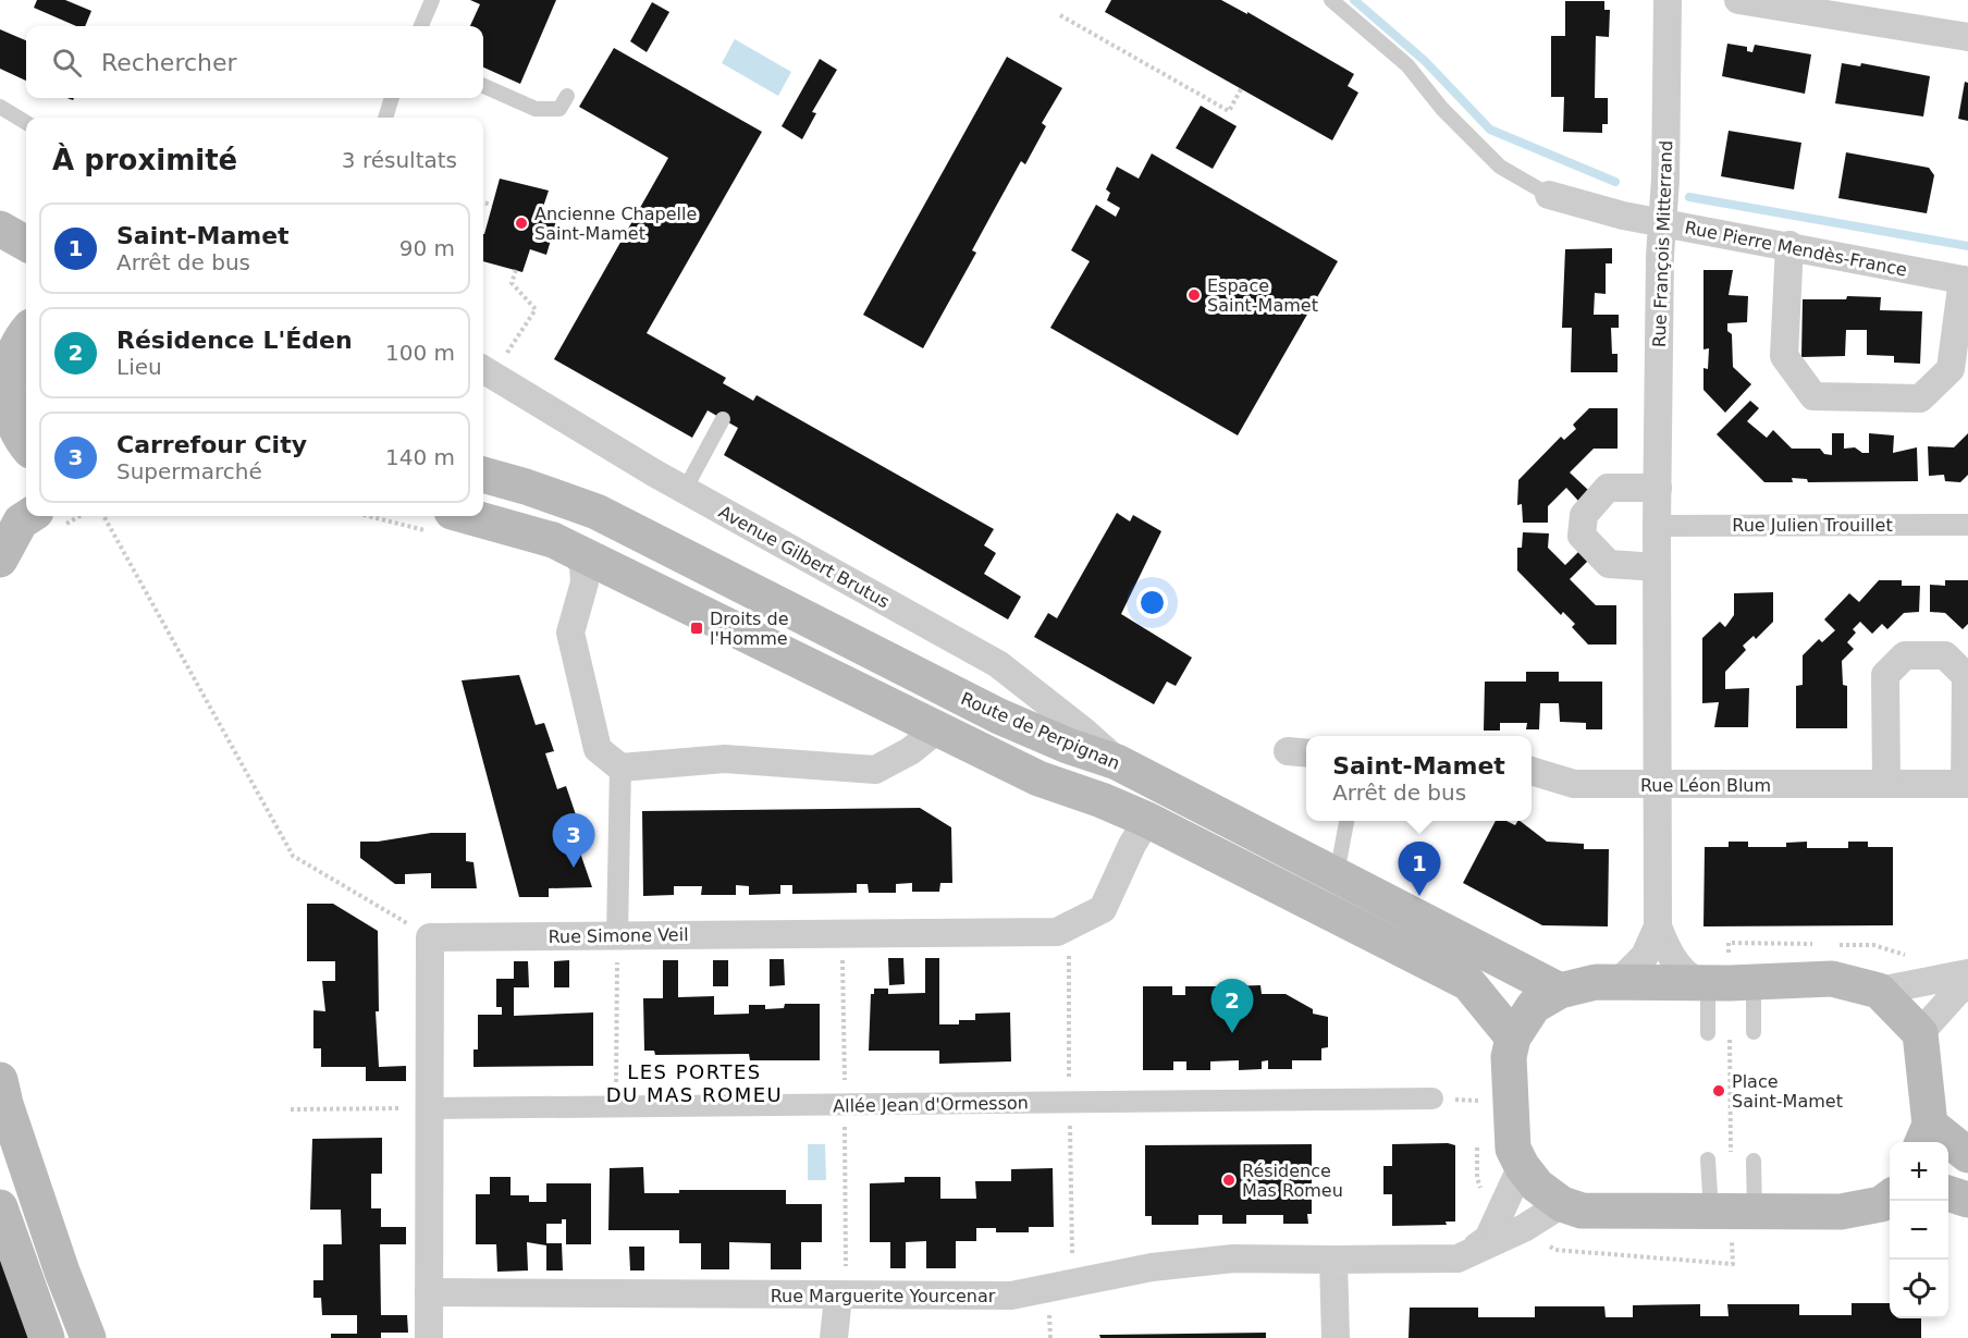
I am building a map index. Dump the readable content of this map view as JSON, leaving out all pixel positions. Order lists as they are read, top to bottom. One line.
{"streets":{"main road":["Route de Perpignan"],"street":["Rue François Mitterrand","Rue Pierre Mendès-France","Rue Julien Trouillet","Avenue Gilbert Brutus","Rue Léon Blum","Rue Simone Veil","Allée Jean d'Ormesson","Rue Marguerite Yourcenar"]},"crossings":[["Rue François Mitterrand","Rue Pierre Mendès-France"],["Rue François Mitterrand","Rue Julien Trouillet"],["Rue François Mitterrand","Rue Léon Blum"],["Avenue Gilbert Brutus","Route de Perpignan"]],"districts":["LES PORTES DU MAS ROMEU"],"places":{"other":["Ancienne Chapelle Saint-Mamet","Espace Saint-Mamet","Place Saint-Mamet","Résidence Mas Romeu"],"transit":["Droits de l'Homme"]},"page":{"search":"Rechercher","heading":["À proximité","3 résultats"],"list":[{"mark":"1","name":"Saint-Mamet","note":"Arrêt de bus","value":"90 m"},{"mark":"2","name":"Résidence L'Éden","note":"Lieu","value":"100 m"},{"mark":"3","name":"Carrefour City","note":"Supermarché","value":"140 m"}],"popup":["Saint-Mamet","Arrêt de bus"],"pins":["3","1","2"],"map_buttons":["+","−"]}}
